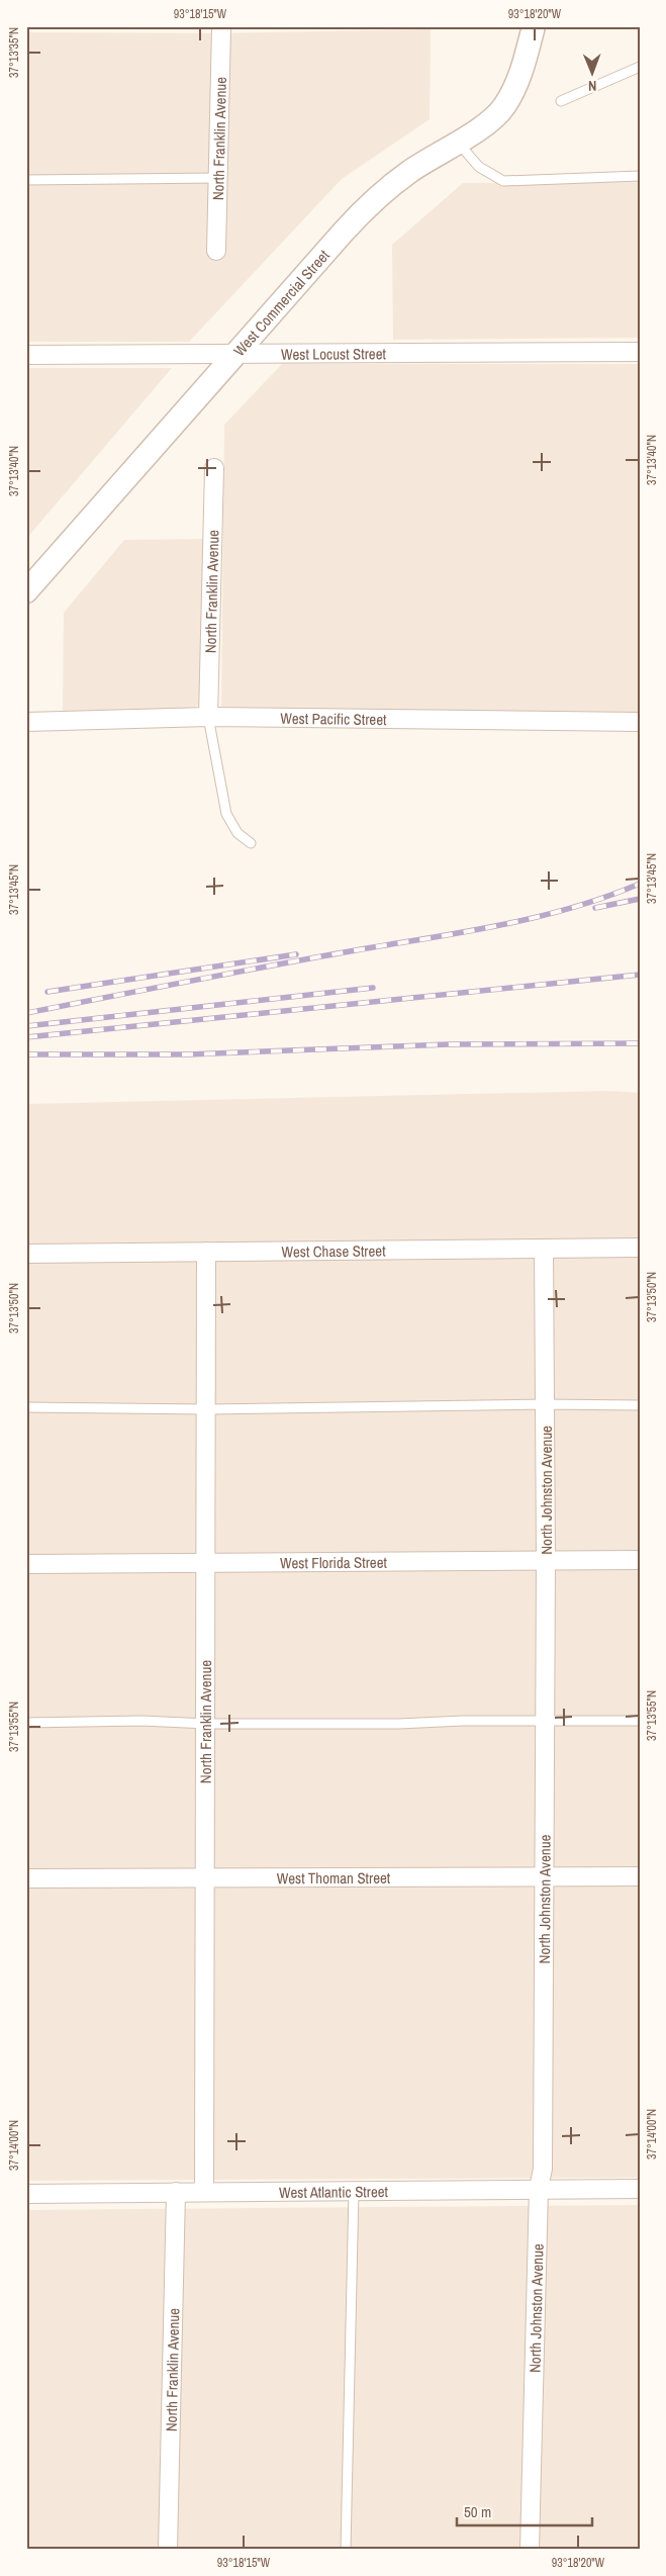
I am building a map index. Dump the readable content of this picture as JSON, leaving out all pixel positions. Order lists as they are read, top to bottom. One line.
{"streets":{"street":["North Franklin Avenue","West Commercial Street","West Locust Street","West Pacific Street","West Chase Street","North Johnston Avenue","West Florida Street","West Thoman Street","West Atlantic Street"]},"crossings":[["North Franklin Avenue","West Pacific Street"],["North Franklin Avenue","West Chase Street"],["North Franklin Avenue","West Florida Street"],["North Franklin Avenue","West Thoman Street"],["North Franklin Avenue","West Atlantic Street"],["West Commercial Street","West Locust Street"],["West Chase Street","North Johnston Avenue"],["North Johnston Avenue","West Florida Street"],["North Johnston Avenue","West Thoman Street"],["North Johnston Avenue","West Atlantic Street"]],"scale_bar":"50 m","north":"bottom","coordinates":["93°18'15\"W","93°18'20\"W","37°13'35\"N","37°13'40\"N","37°13'45\"N","37°13'50\"N","37°13'55\"N","37°14'00\"N"]}
